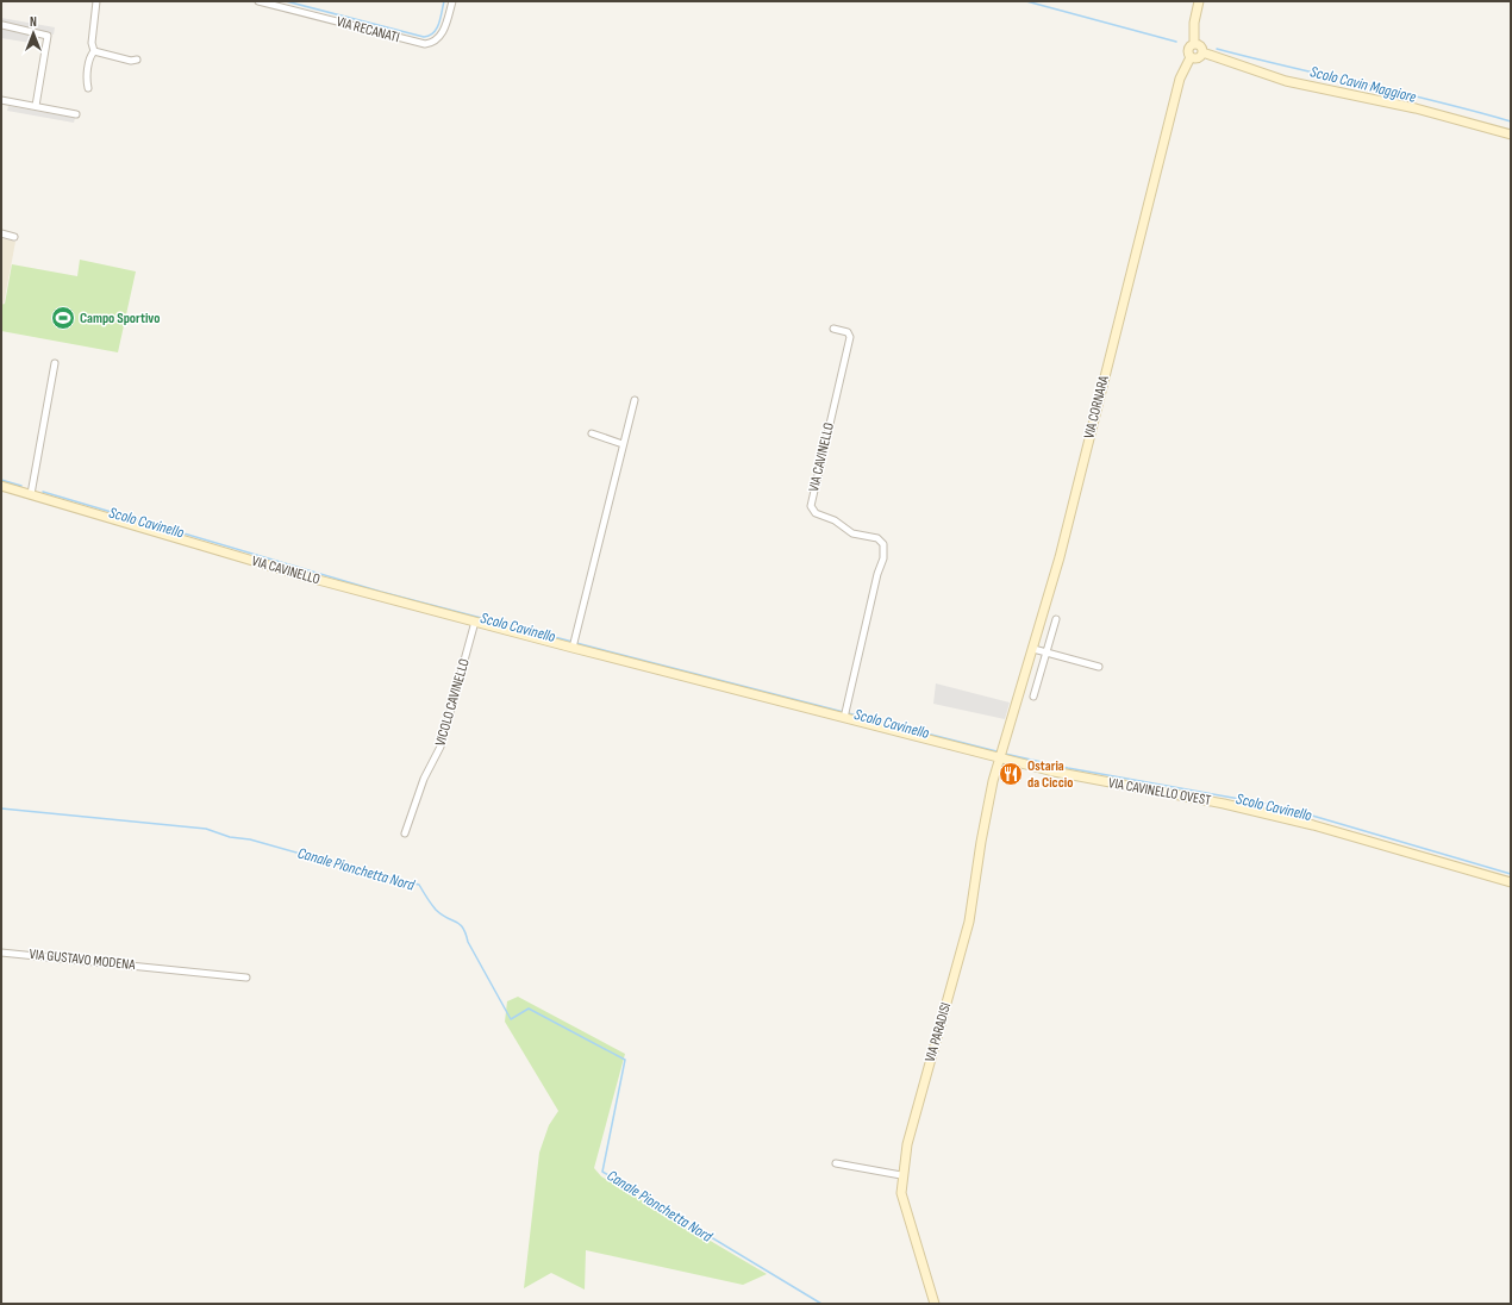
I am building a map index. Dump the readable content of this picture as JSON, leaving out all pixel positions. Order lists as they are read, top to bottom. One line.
{"streets":{"street":["VIA RECANATI","VIA CORNARA","VIA CAVINELLO","VICOLO CAVINELLO","VIA CAVINELLO OVEST","VIA GUSTAVO MODENA","VIA PARADISI"]},"crossings":[["VIA CORNARA","VIA CAVINELLO"],["VIA CORNARA","VIA CAVINELLO OVEST"],["VIA CORNARA","VIA PARADISI"],["VIA CAVINELLO","VICOLO CAVINELLO"],["VIA CAVINELLO","VIA CAVINELLO OVEST"],["VIA CAVINELLO","VIA PARADISI"],["VIA CAVINELLO OVEST","VIA PARADISI"]],"water":["Scolo Cavin Maggiore","Scolo Cavinello","Canale Pionchetta Nord"],"places":{"sports":["Campo Sportivo"],"restaurant":["Ostaria da Ciccio"]},"north":"top"}
